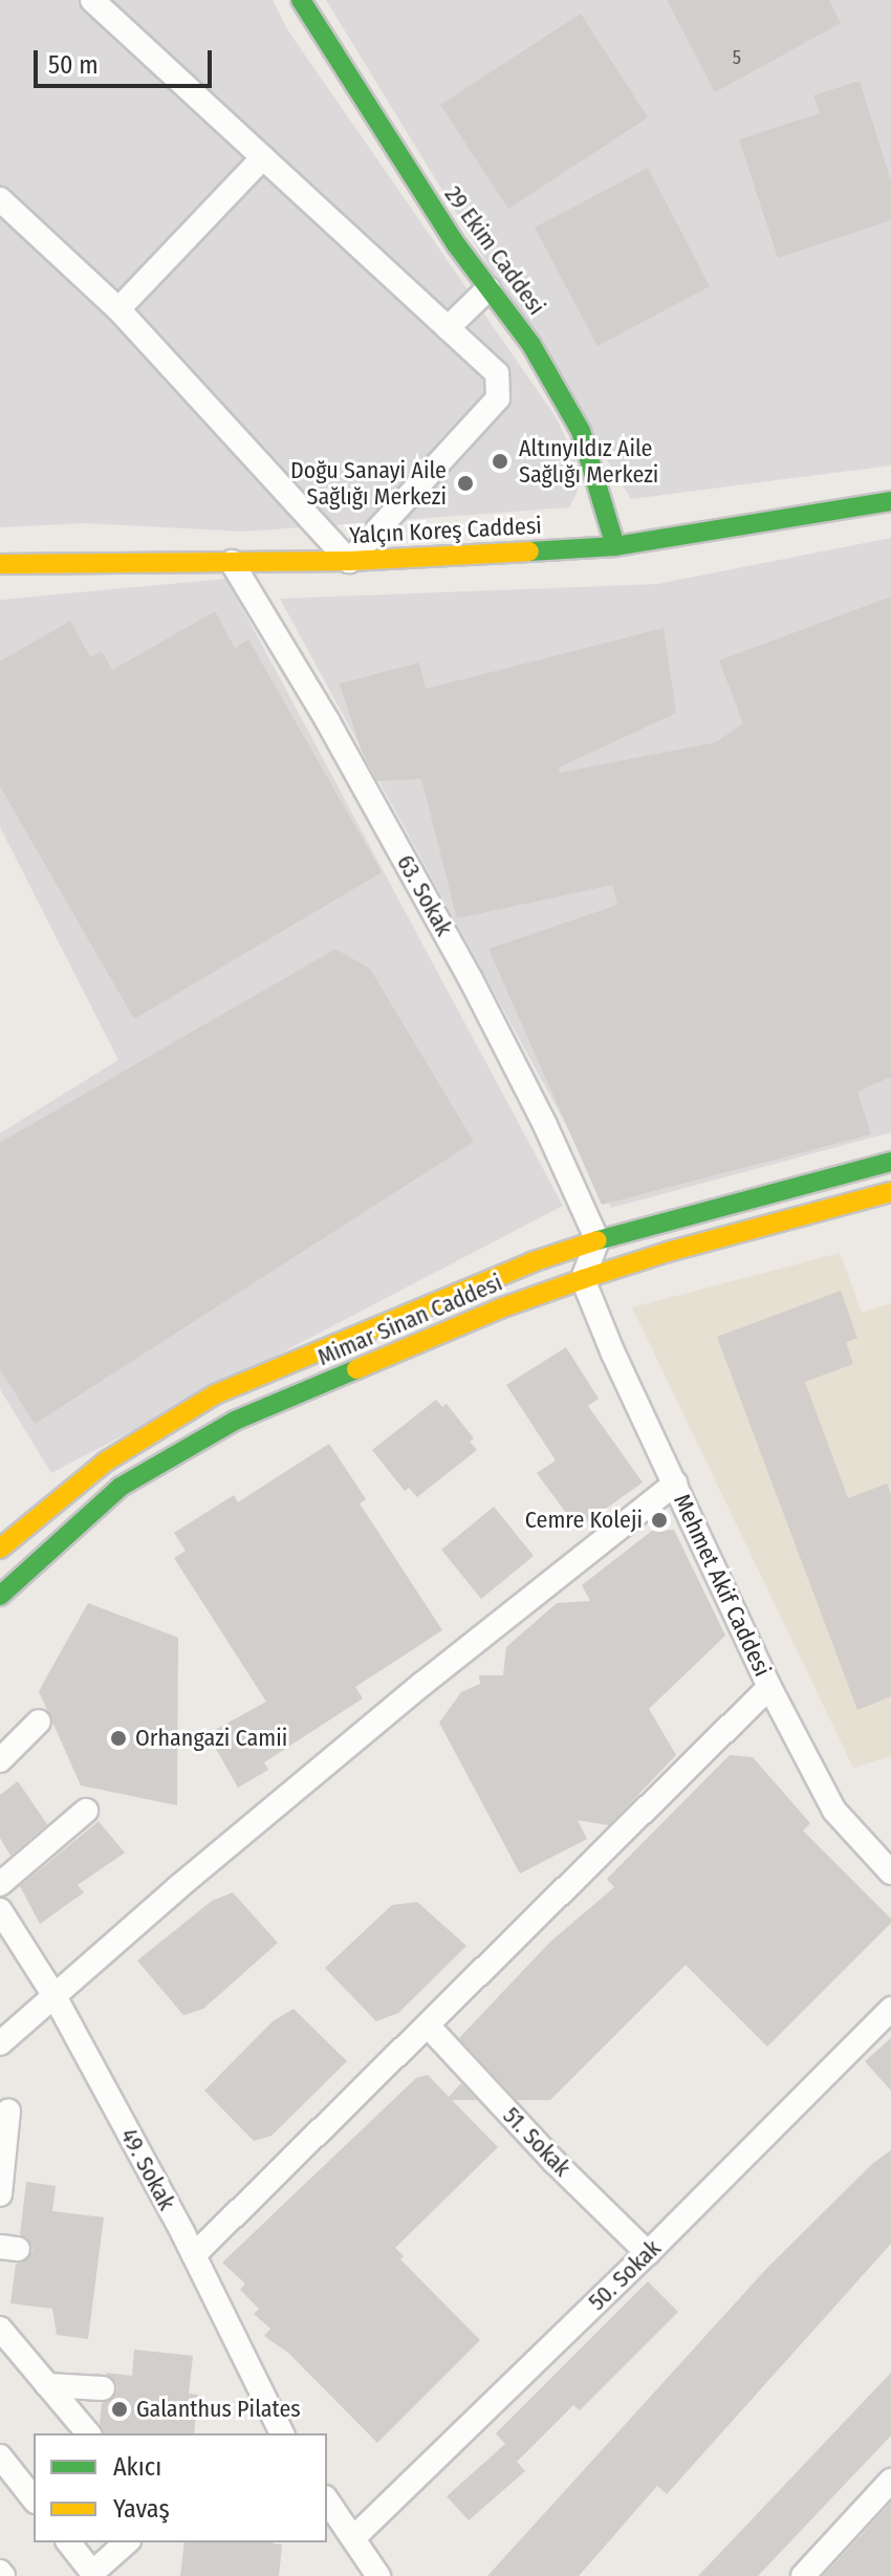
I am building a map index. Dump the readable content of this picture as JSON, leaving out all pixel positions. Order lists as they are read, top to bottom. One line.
{"streets":{"main road":["29 Ekim Caddesi","Yalçın Koreş Caddesi","Mimar Sinan Caddesi"],"street":["63. Sokak","Mehmet Akif Caddesi","51. Sokak","49. Sokak","50. Sokak"]},"crossings":[["29 Ekim Caddesi","Yalçın Koreş Caddesi"],["Yalçın Koreş Caddesi","63. Sokak"],["63. Sokak","Mimar Sinan Caddesi"],["Mimar Sinan Caddesi","Mehmet Akif Caddesi"],["51. Sokak","50. Sokak"]],"places":["Altınyıldız Aile Sağlığı Merkezi","Doğu Sanayi Aile Sağlığı Merkezi","Cemre Koleji","Orhangazi Camii","Galanthus Pilates"],"house_numbers":["5"],"legend":["Akıcı","Yavaş"],"scale_bar":"50 m"}
